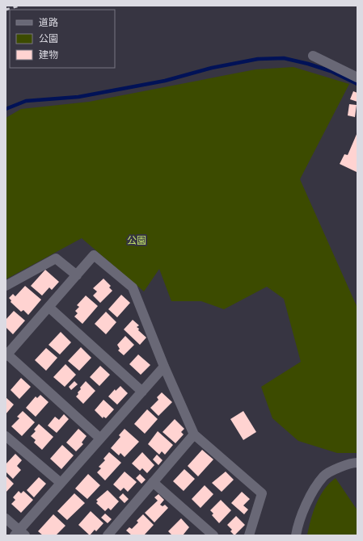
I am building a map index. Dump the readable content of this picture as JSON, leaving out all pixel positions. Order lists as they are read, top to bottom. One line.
{"parks":["公園"],"legend":["道路","公園","建物"]}
